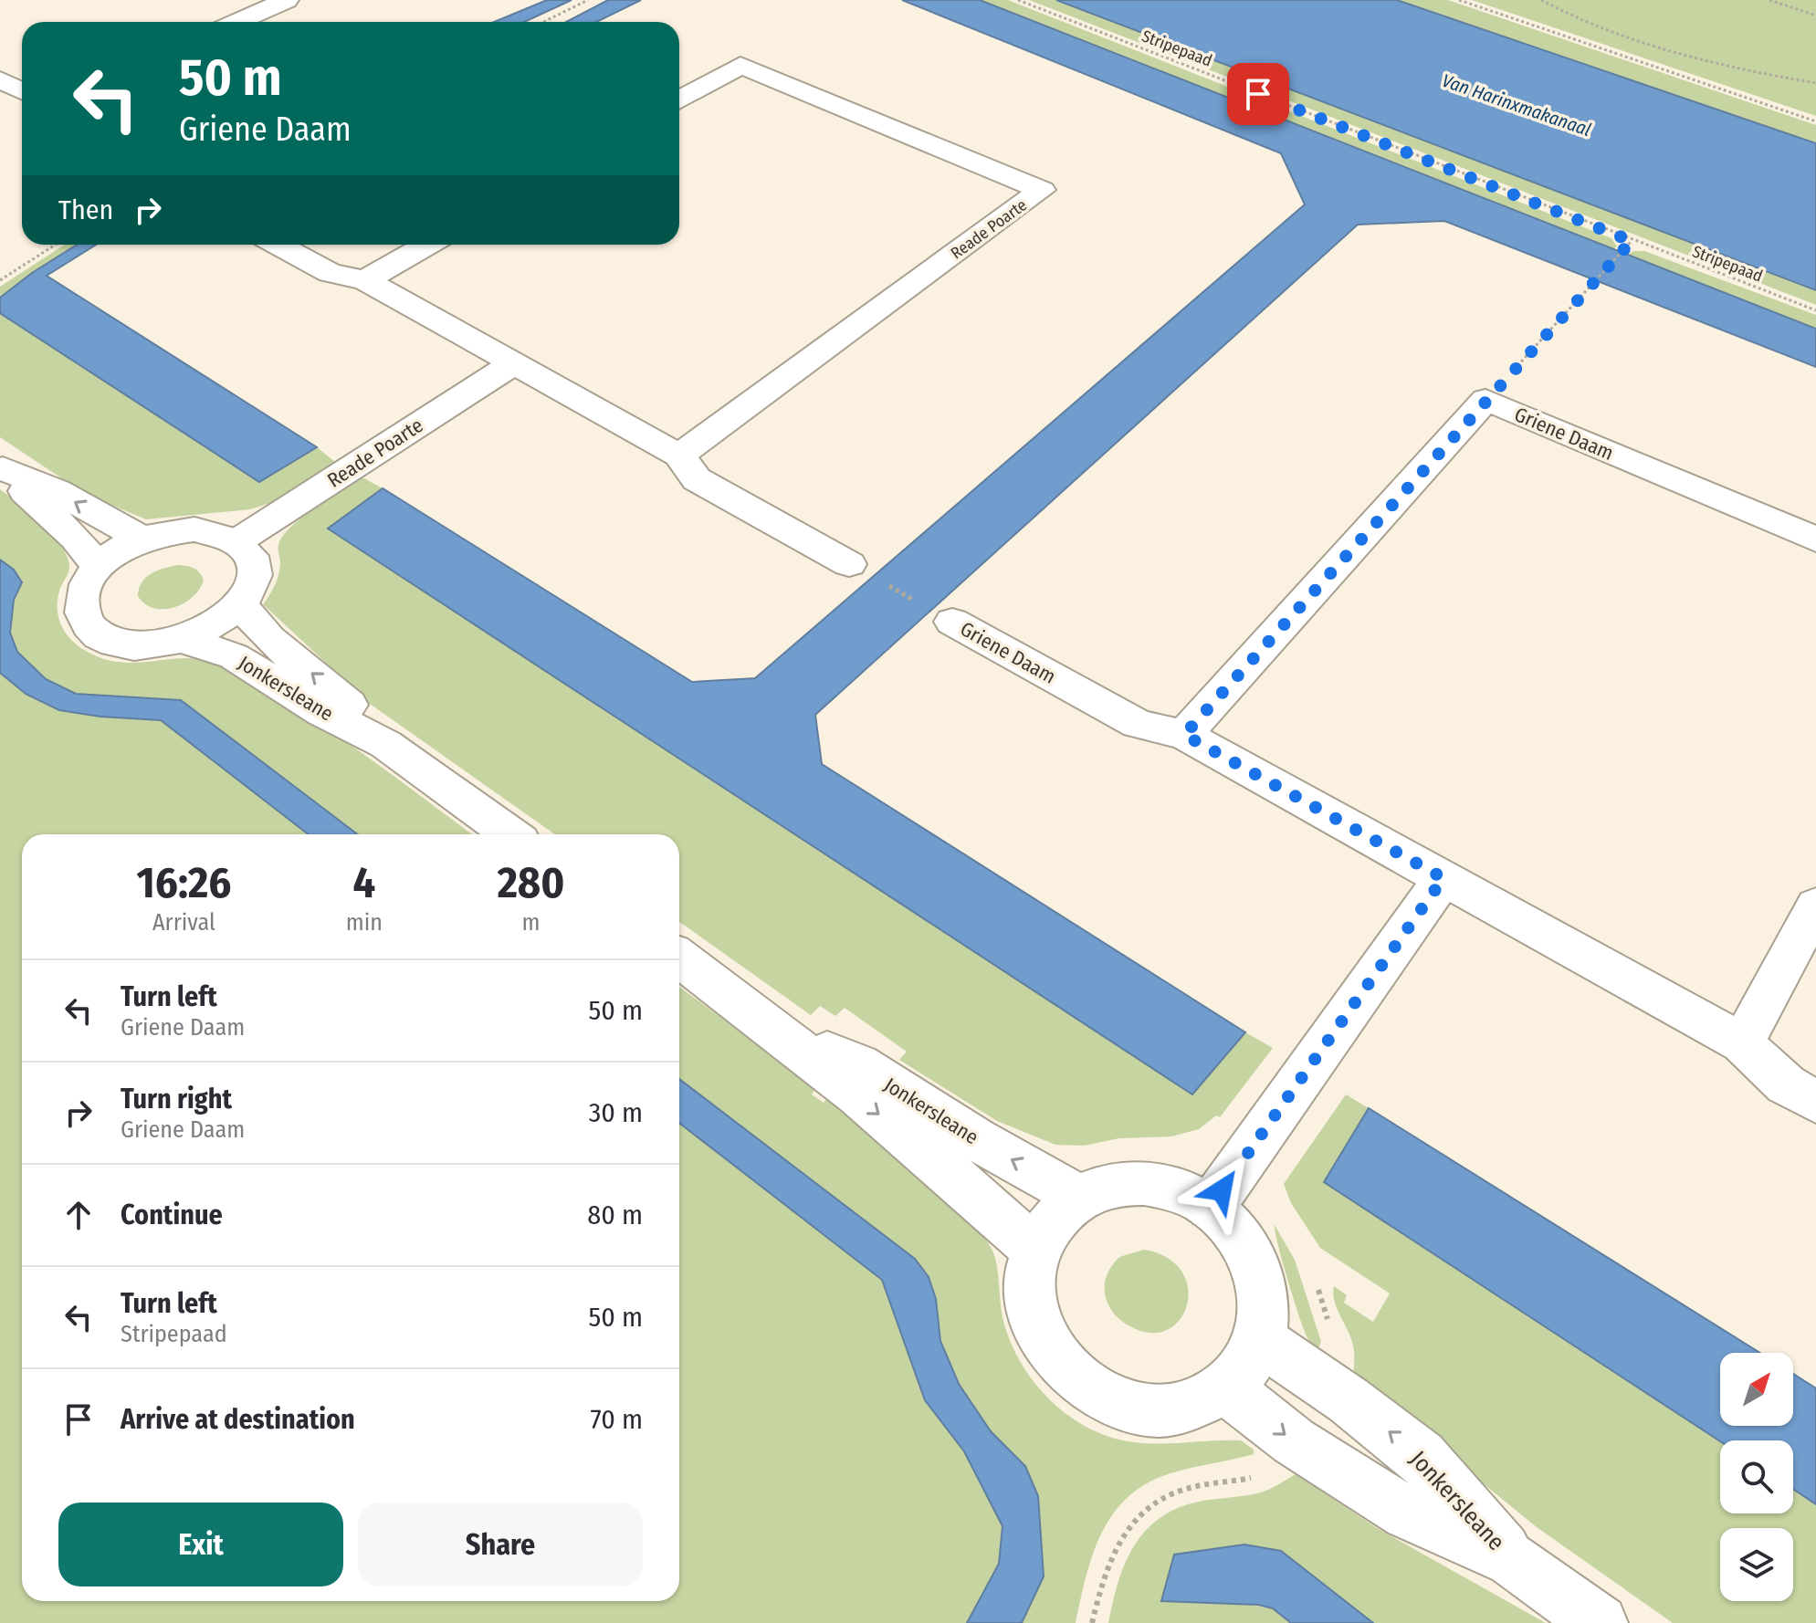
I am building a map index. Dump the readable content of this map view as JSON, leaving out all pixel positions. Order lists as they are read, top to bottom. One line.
{"streets":{"street":["Reade Poarte","Griene Daam","Jonkersleane"],"path":["Stripepaad"]},"crossings":[["Reade Poarte","Jonkersleane"]],"water":["Van Harinxmakanaal"],"north":"top right","page":{"turn":["50 m","Griene Daam"],"then":"Then","eta":["16:26","Arrival","4","min","280","m"],"list":[{"name":"Turn left","note":"Griene Daam","value":"50 m"},{"name":"Turn right","note":"Griene Daam","value":"30 m"},{"name":"Continue","value":"80 m"},{"name":"Turn left","note":"Stripepaad","value":"50 m"},{"name":"Arrive at destination","value":"70 m"}],"buttons":["Exit","Share"]}}
